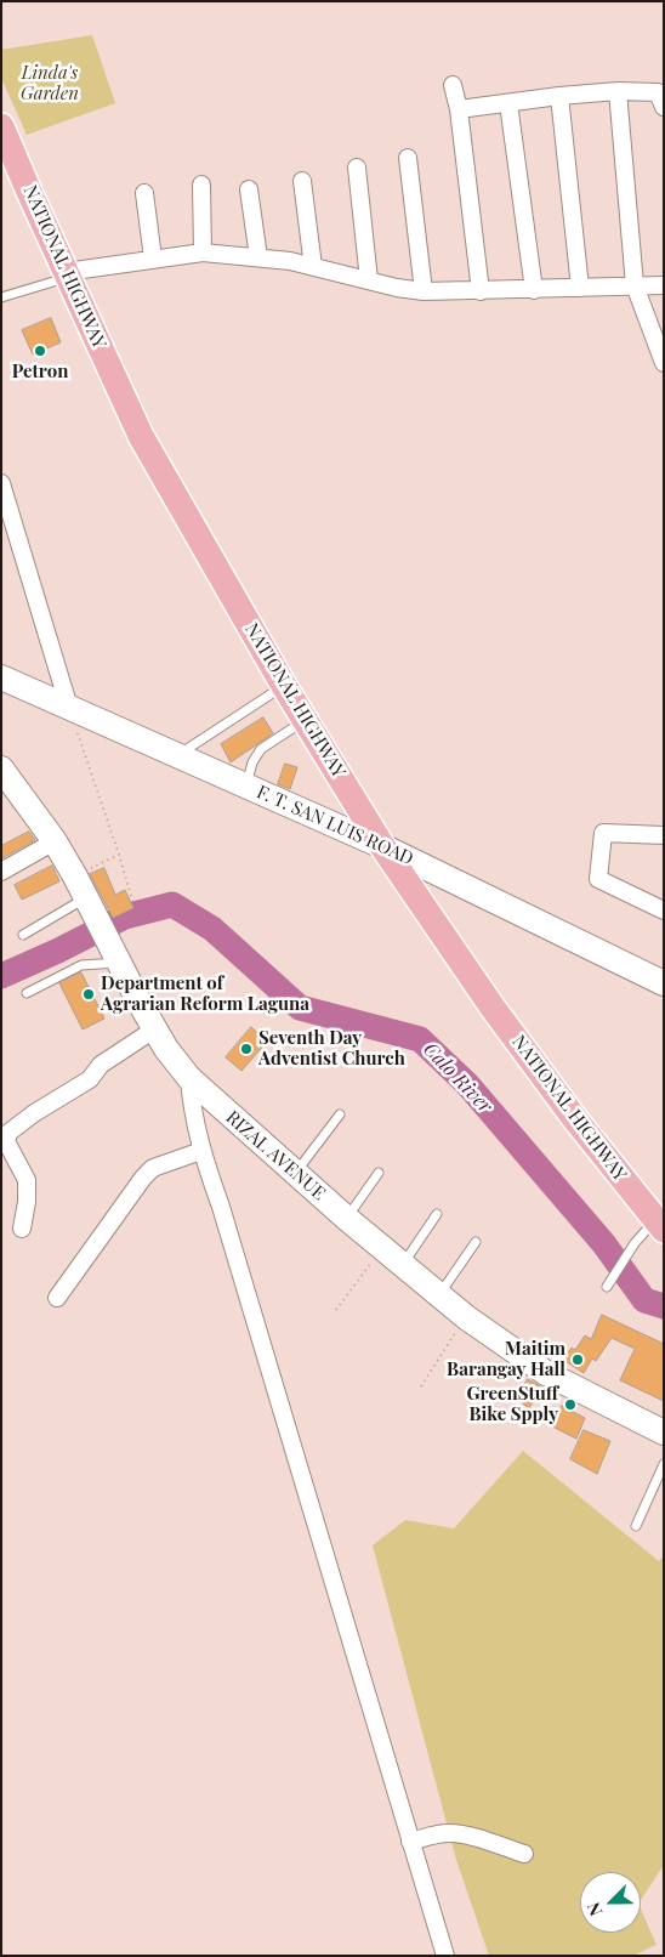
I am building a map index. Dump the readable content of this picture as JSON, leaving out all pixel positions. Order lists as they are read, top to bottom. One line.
{"streets":{"main road":["NATIONAL HIGHWAY","F. T. SAN LUIS ROAD","RIZAL AVENUE"]},"crossings":[["NATIONAL HIGHWAY","F. T. SAN LUIS ROAD"]],"water":["Calo River"],"parks":["Linda's Garden"],"places":["Petron","Department of Agrarian Reform Laguna","Seventh Day Adventist Church","Maitim Barangay Hall","GreenStuff Bike Spply"],"north":"bottom left"}
